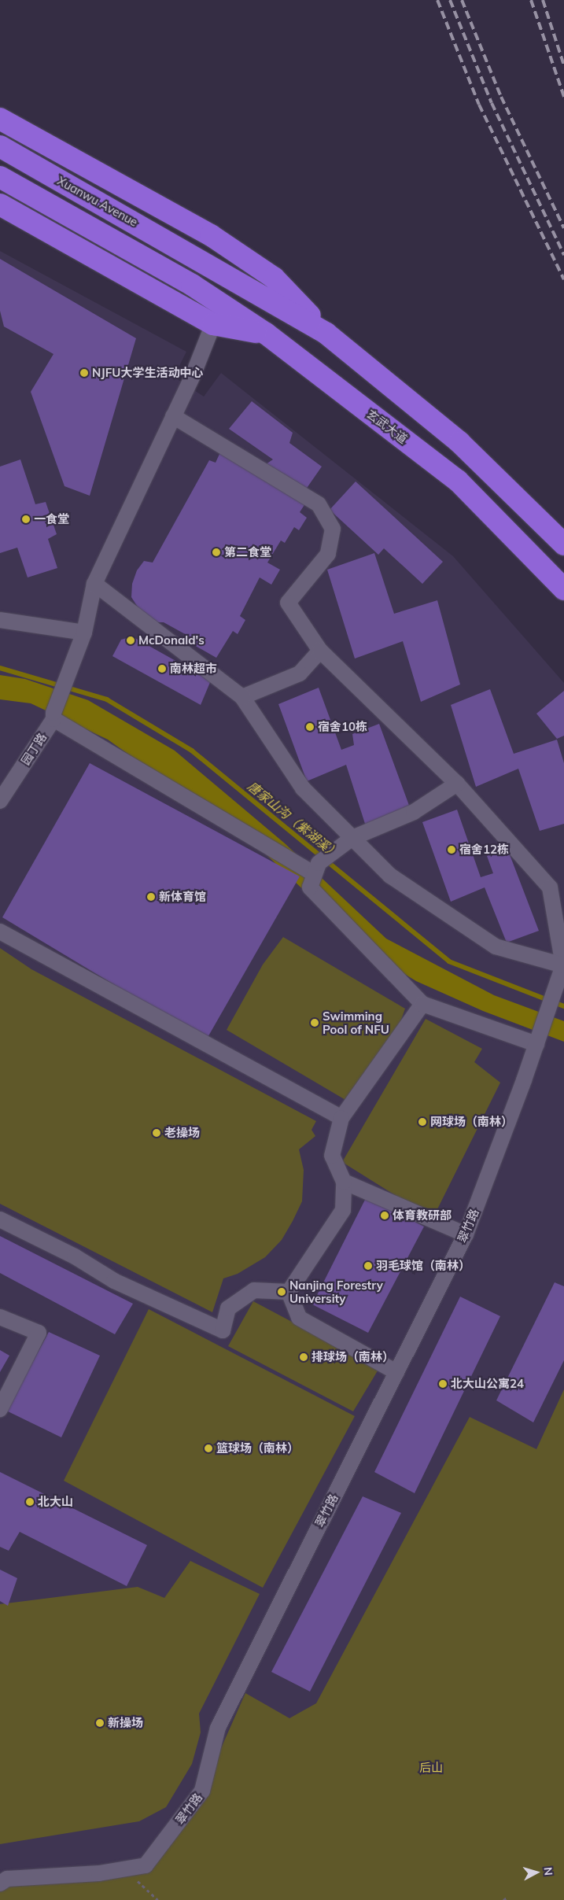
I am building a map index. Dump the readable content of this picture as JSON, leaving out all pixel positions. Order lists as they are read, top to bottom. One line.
{"streets":{"highway":["Xuanwu Avenue","玄武大道"],"lane":["园丁路","翠竹路"]},"water":["唐家山沟（紫湖溪）"],"parks":["后山"],"places":["NJFU大学生活动中心","一食堂","第二食堂","McDonald's","南林超市","宿舍10栋","宿舍12栋","新体育馆","Swimming Pool of NFU","网球场（南林）","老操场","体育教研部","羽毛球馆（南林）","Nanjing Forestry University","排球场（南林）","北大山公寓24","篮球场（南林）","北大山","新操场"],"north":"right"}
